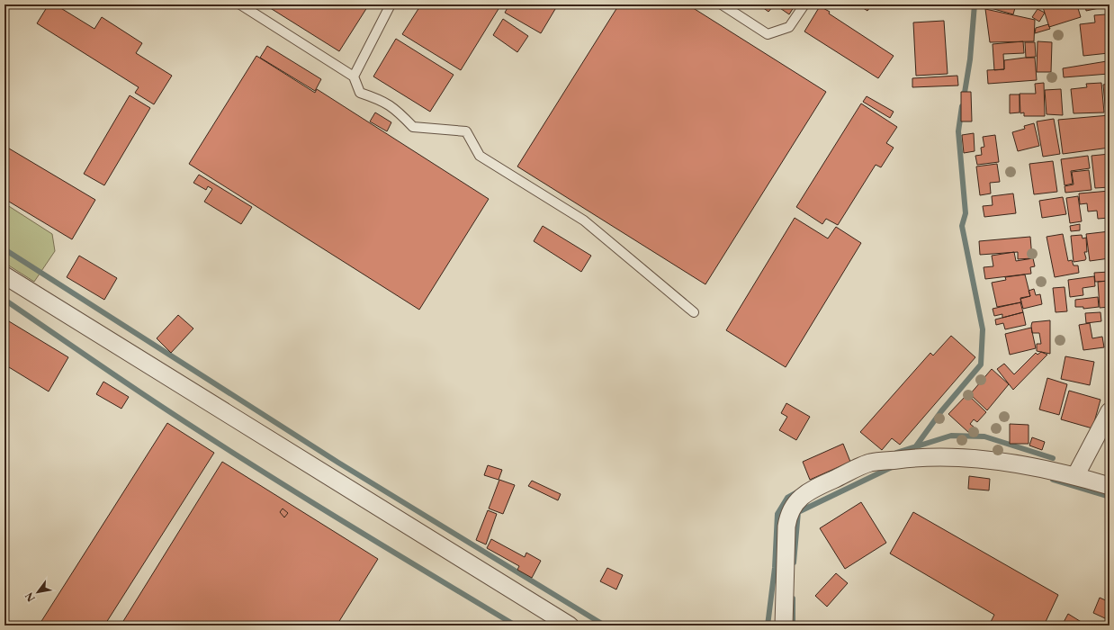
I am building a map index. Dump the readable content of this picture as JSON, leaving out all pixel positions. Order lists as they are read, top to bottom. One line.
{"north":"bottom left"}
